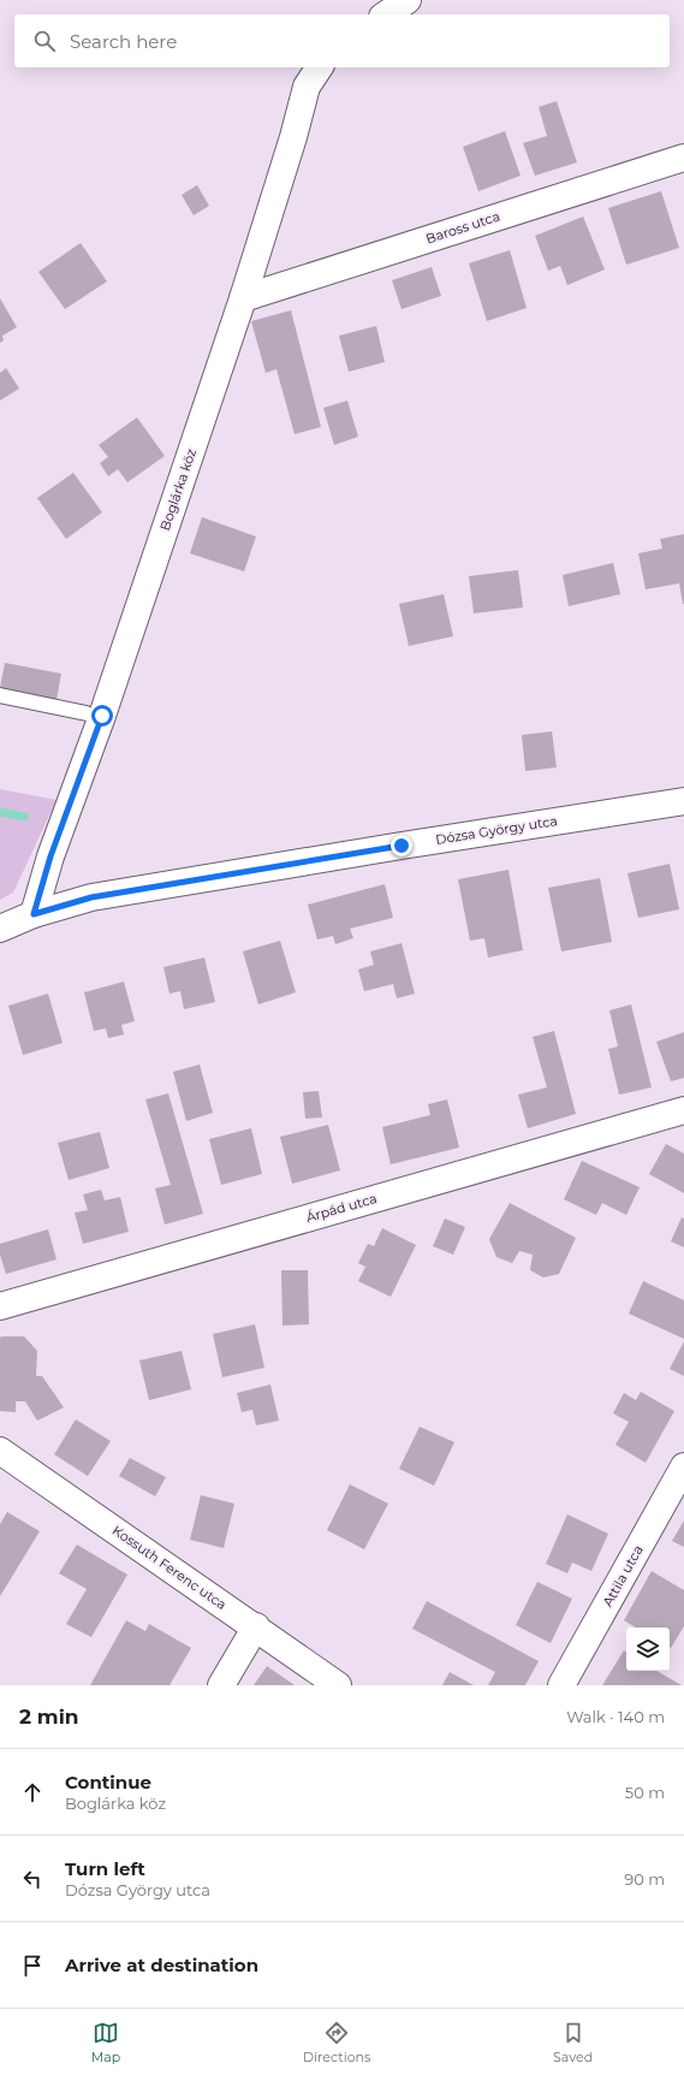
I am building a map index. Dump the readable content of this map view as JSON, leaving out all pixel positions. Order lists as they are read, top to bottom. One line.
{"streets":{"street":["Baross utca","Boglárka köz","Dózsa György utca","Árpád utca","Kossuth Ferenc utca","Attila utca"]},"crossings":[["Baross utca","Boglárka köz"],["Boglárka köz","Dózsa György utca"]],"page":{"search":"Search here","heading":["2 min","Walk · 140 m"],"list":[["Continue","Boglárka köz","50 m"],["Turn left","Dózsa György utca","90 m"],"Arrive at destination"],"nav":["Map","Directions","Saved"]}}
